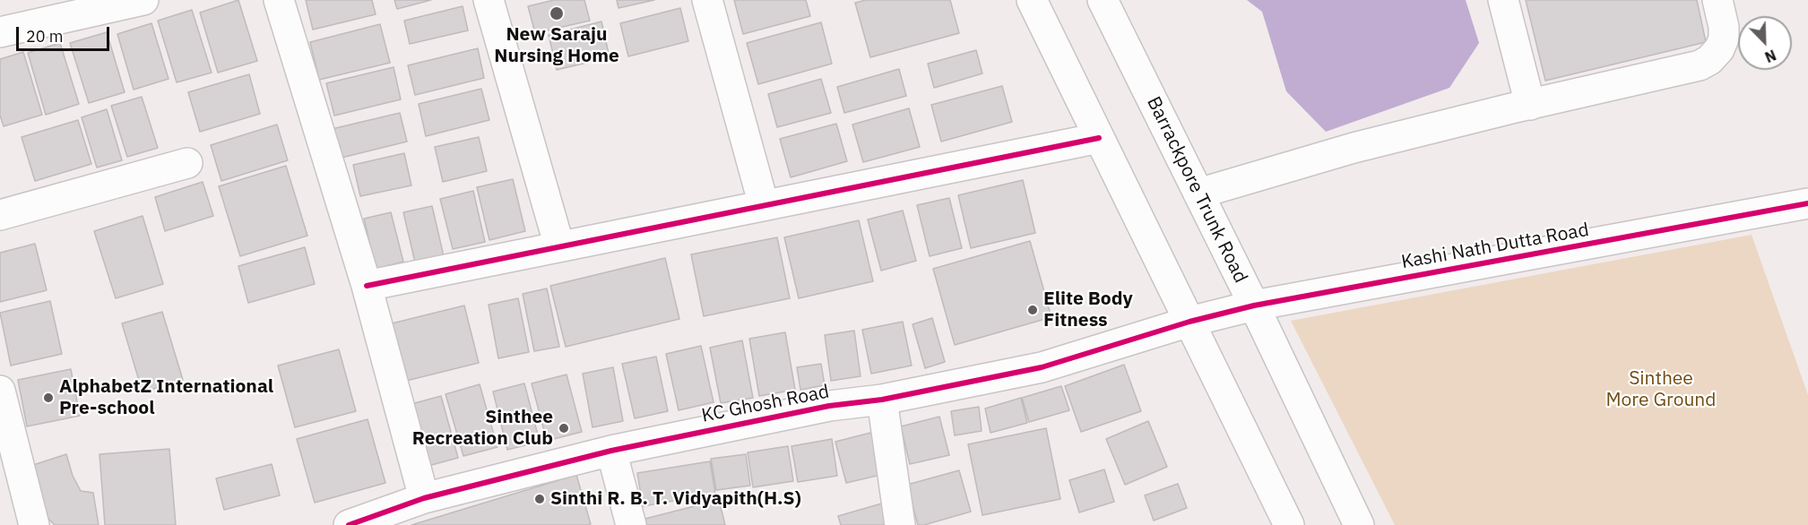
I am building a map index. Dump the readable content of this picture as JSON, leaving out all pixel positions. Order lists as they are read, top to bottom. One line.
{"streets":{"street":["Barrackpore Trunk Road","Kashi Nath Dutta Road","KC Ghosh Road"]},"crossings":[["Barrackpore Trunk Road","Kashi Nath Dutta Road"],["Kashi Nath Dutta Road","KC Ghosh Road"]],"parks":["Sinthee More Ground"],"places":["New Saraju Nursing Home","Elite Body Fitness","AlphabetZ International Pre-school","Sinthee Recreation Club","Sinthi R. B. T. Vidyapith(H.S)"],"scale_bar":"20 m","north":"bottom right"}
